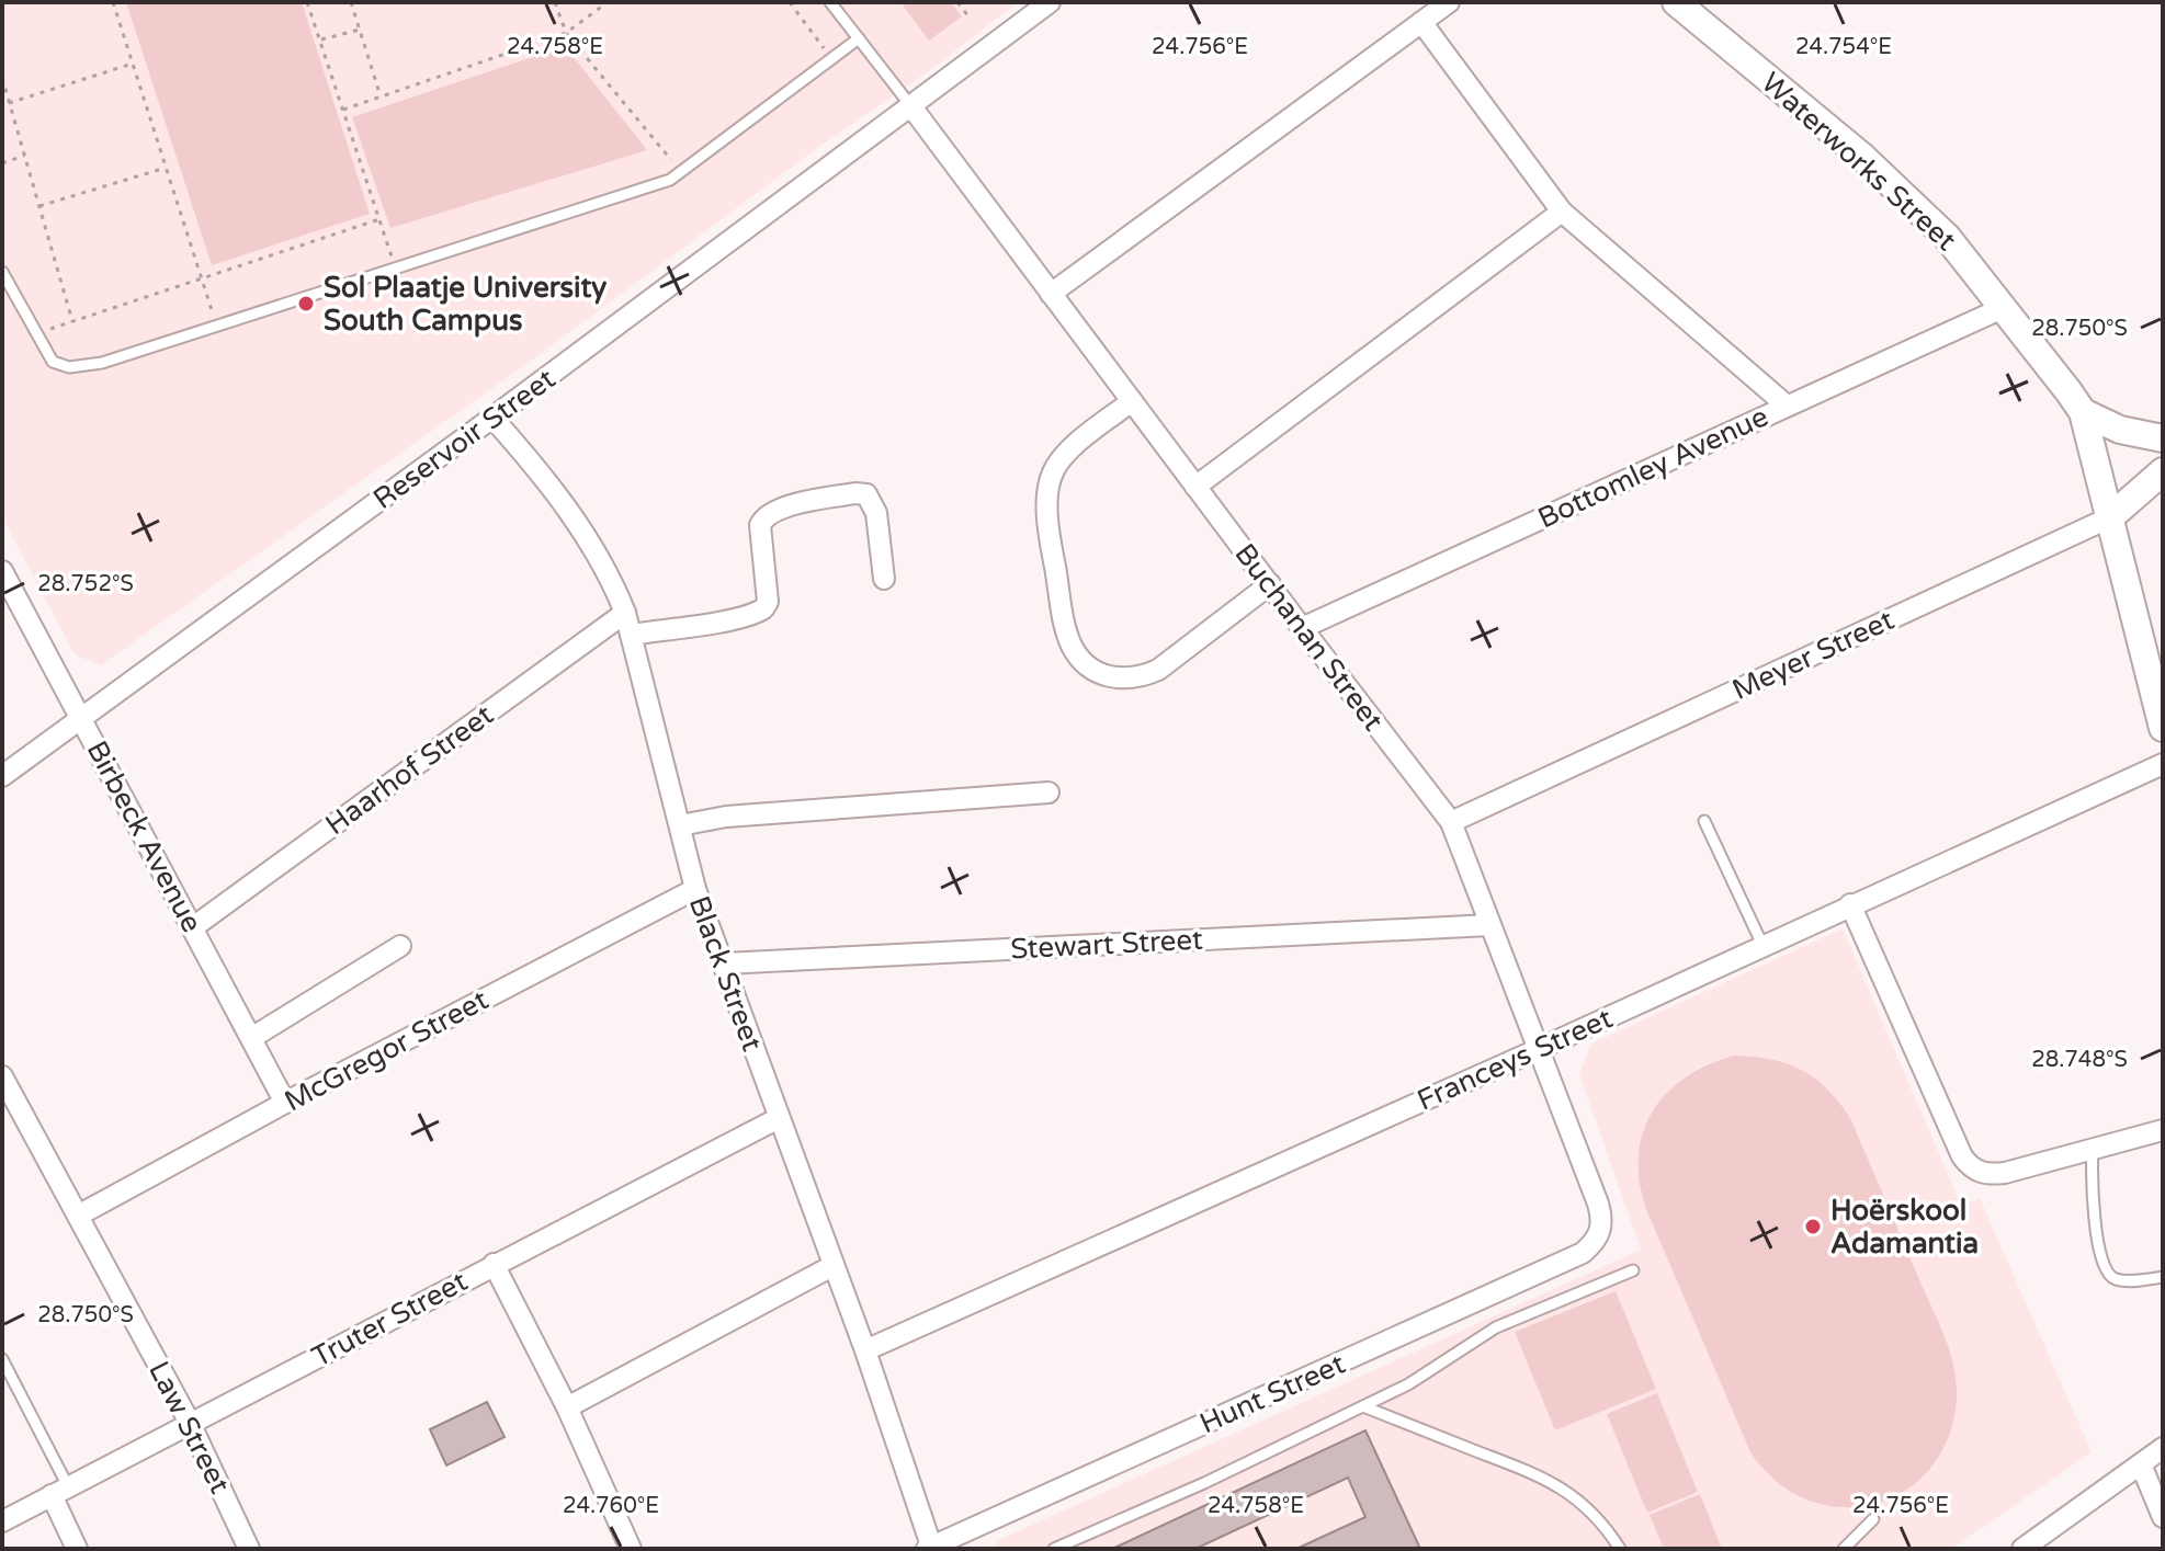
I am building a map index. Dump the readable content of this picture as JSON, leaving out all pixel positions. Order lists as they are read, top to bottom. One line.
{"streets":{"street":["Waterworks Street","Reservoir Street","Bottomley Avenue","Buchanan Street","Meyer Street","Haarhof Street","Birbeck Avenue","Stewart Street","Black Street","McGregor Street","Franceys Street","Truter Street","Hunt Street","Law Street"]},"crossings":[["Waterworks Street","Bottomley Avenue"],["Waterworks Street","Meyer Street"],["Reservoir Street","Buchanan Street"],["Reservoir Street","Birbeck Avenue"],["Reservoir Street","Black Street"],["Bottomley Avenue","Buchanan Street"],["Buchanan Street","Meyer Street"],["Buchanan Street","Stewart Street"],["Buchanan Street","Franceys Street"],["Buchanan Street","Hunt Street"],["Haarhof Street","Birbeck Avenue"],["Haarhof Street","Black Street"],["Birbeck Avenue","McGregor Street"],["Stewart Street","Black Street"],["Black Street","McGregor Street"],["Black Street","Franceys Street"],["Black Street","Truter Street"],["Black Street","Hunt Street"],["McGregor Street","Law Street"],["Truter Street","Law Street"]],"places":["Sol Plaatje University South Campus","Hoërskool Adamantia"],"coordinates":["24.758°E","24.756°E","24.754°E","28.750°S","28.752°S","28.748°S","24.760°E"]}
